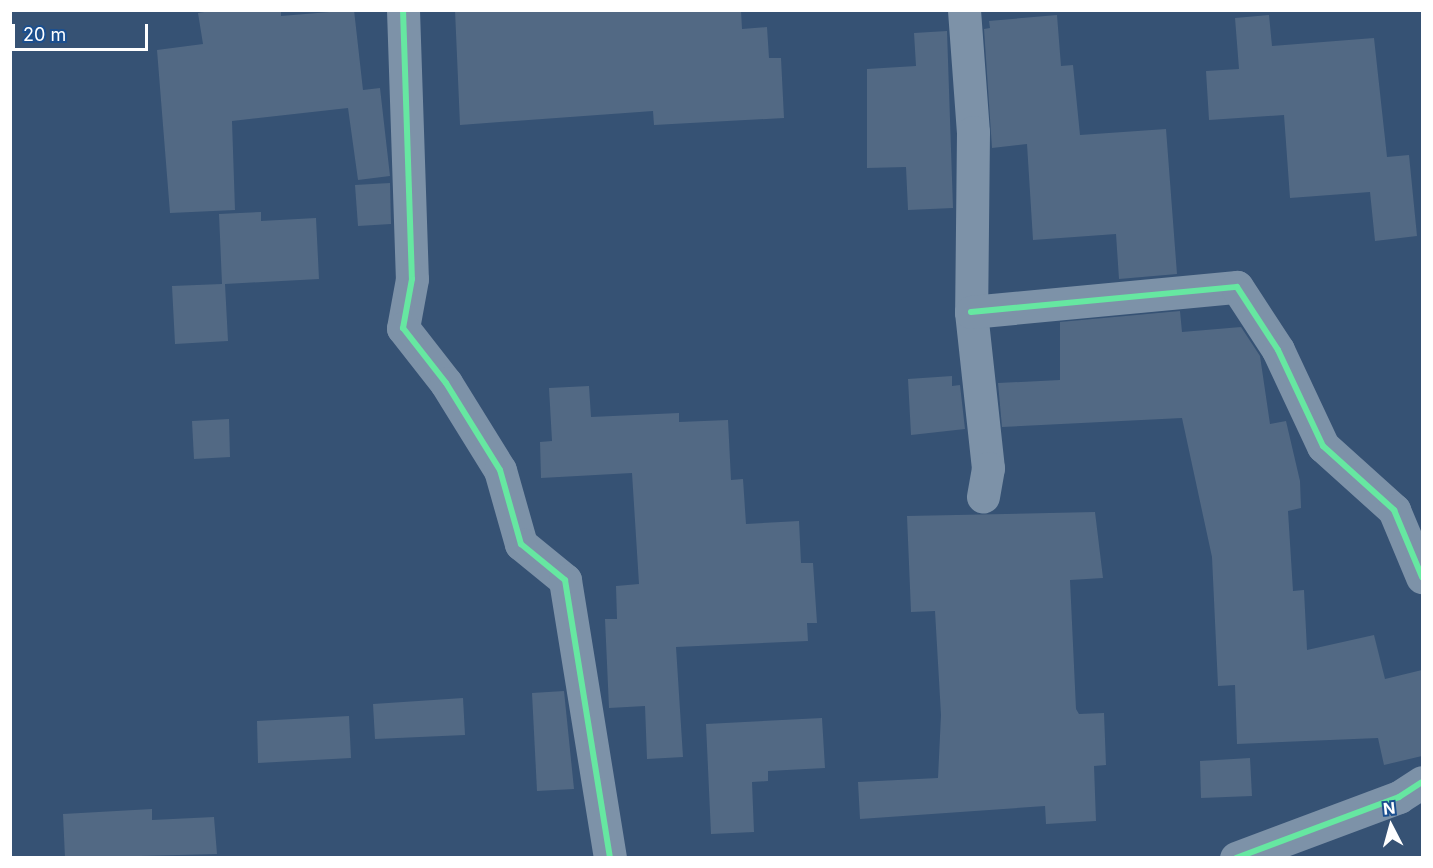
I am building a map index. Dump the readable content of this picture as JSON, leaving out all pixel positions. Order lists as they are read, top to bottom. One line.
{"scale_bar":"20 m","north":"top"}
